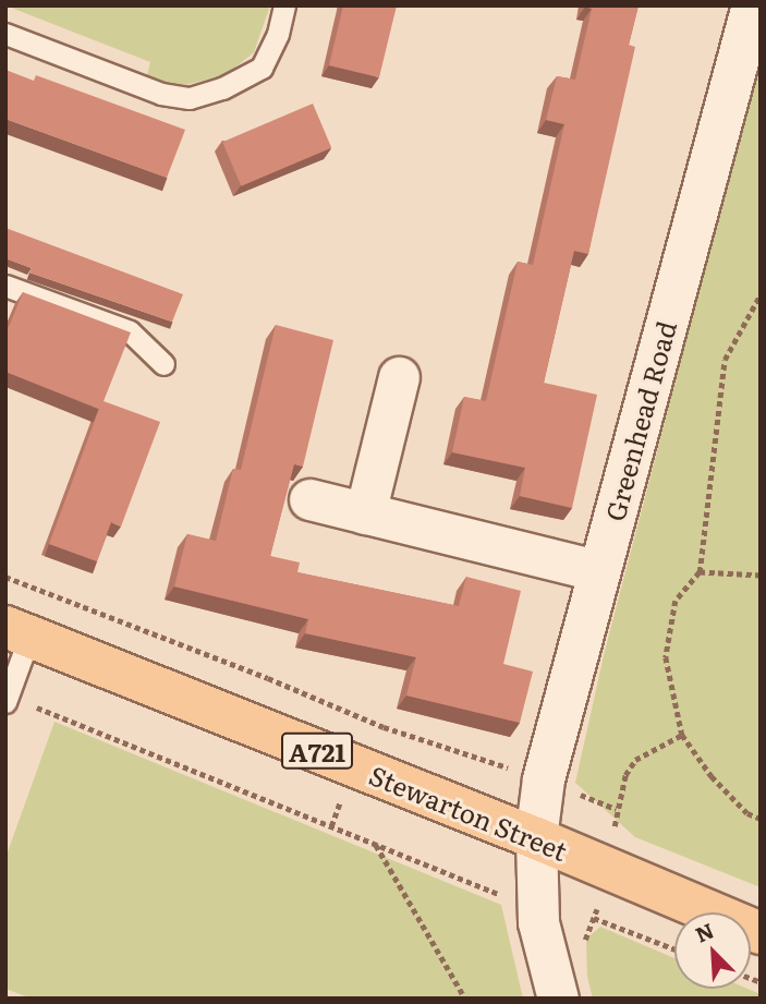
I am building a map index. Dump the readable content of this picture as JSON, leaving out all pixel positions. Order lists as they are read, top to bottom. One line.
{"streets":{"main road":["A721","Stewarton Street"],"street":["Greenhead Road"]},"crossings":[["Greenhead Road","Stewarton Street"]],"north":"top left"}
